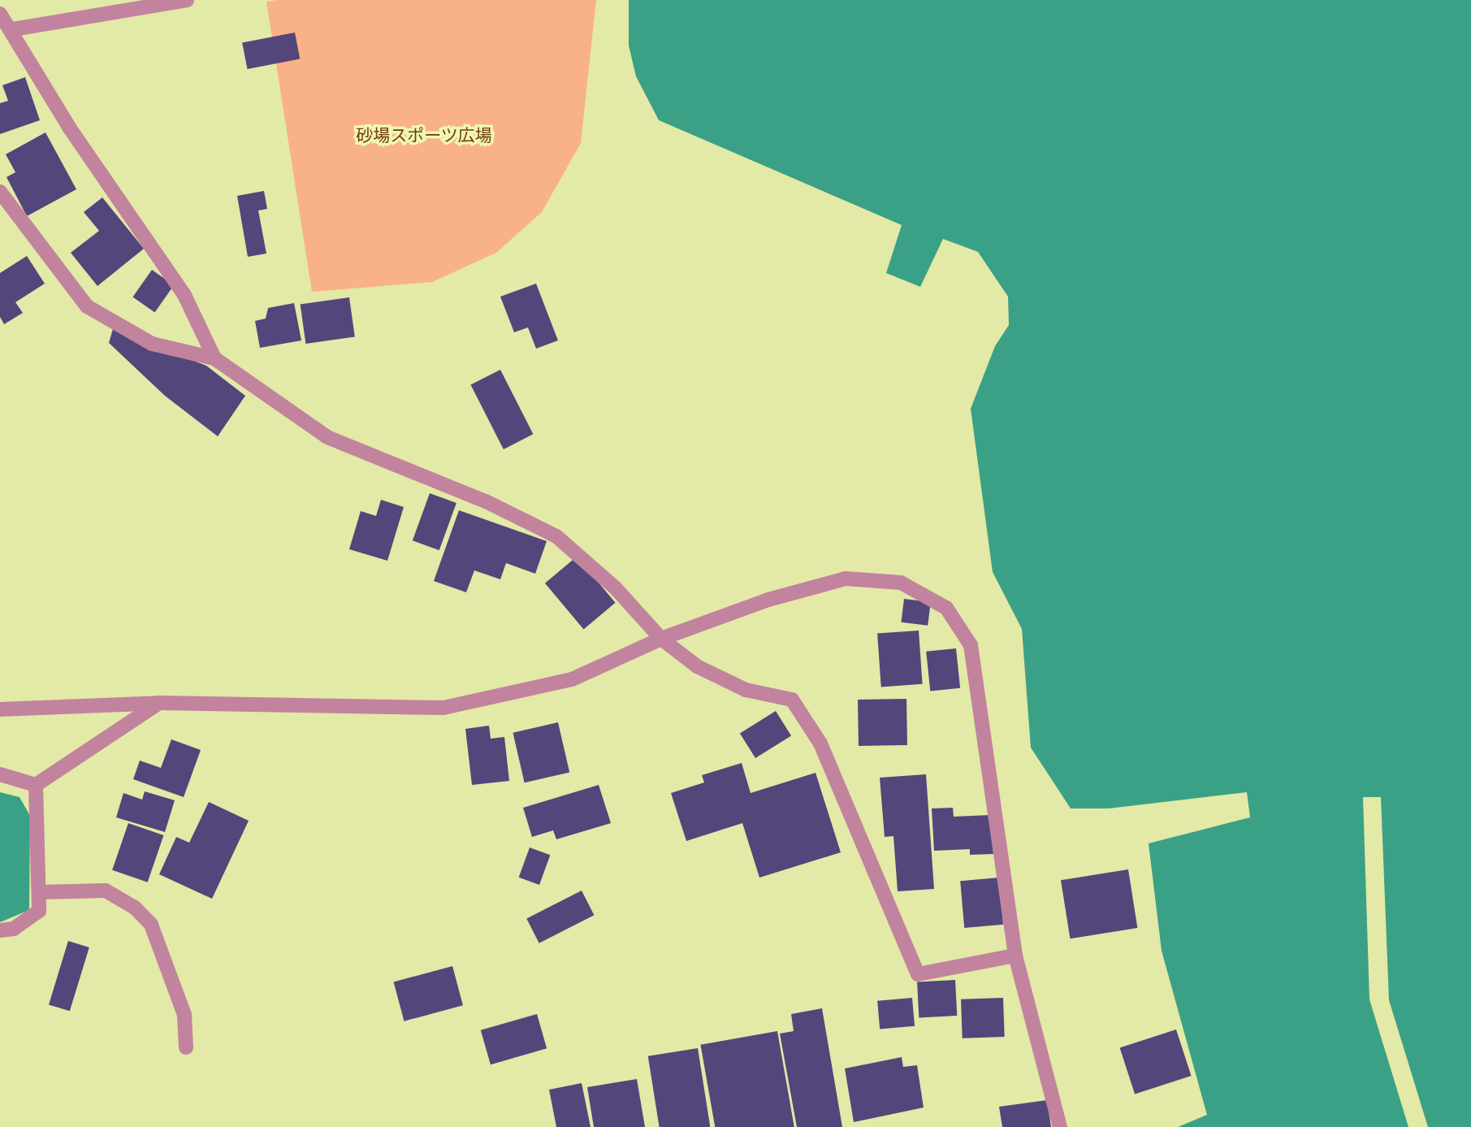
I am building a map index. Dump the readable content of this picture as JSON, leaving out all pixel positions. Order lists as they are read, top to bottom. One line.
{"parks":["砂場スポーツ広場"]}
